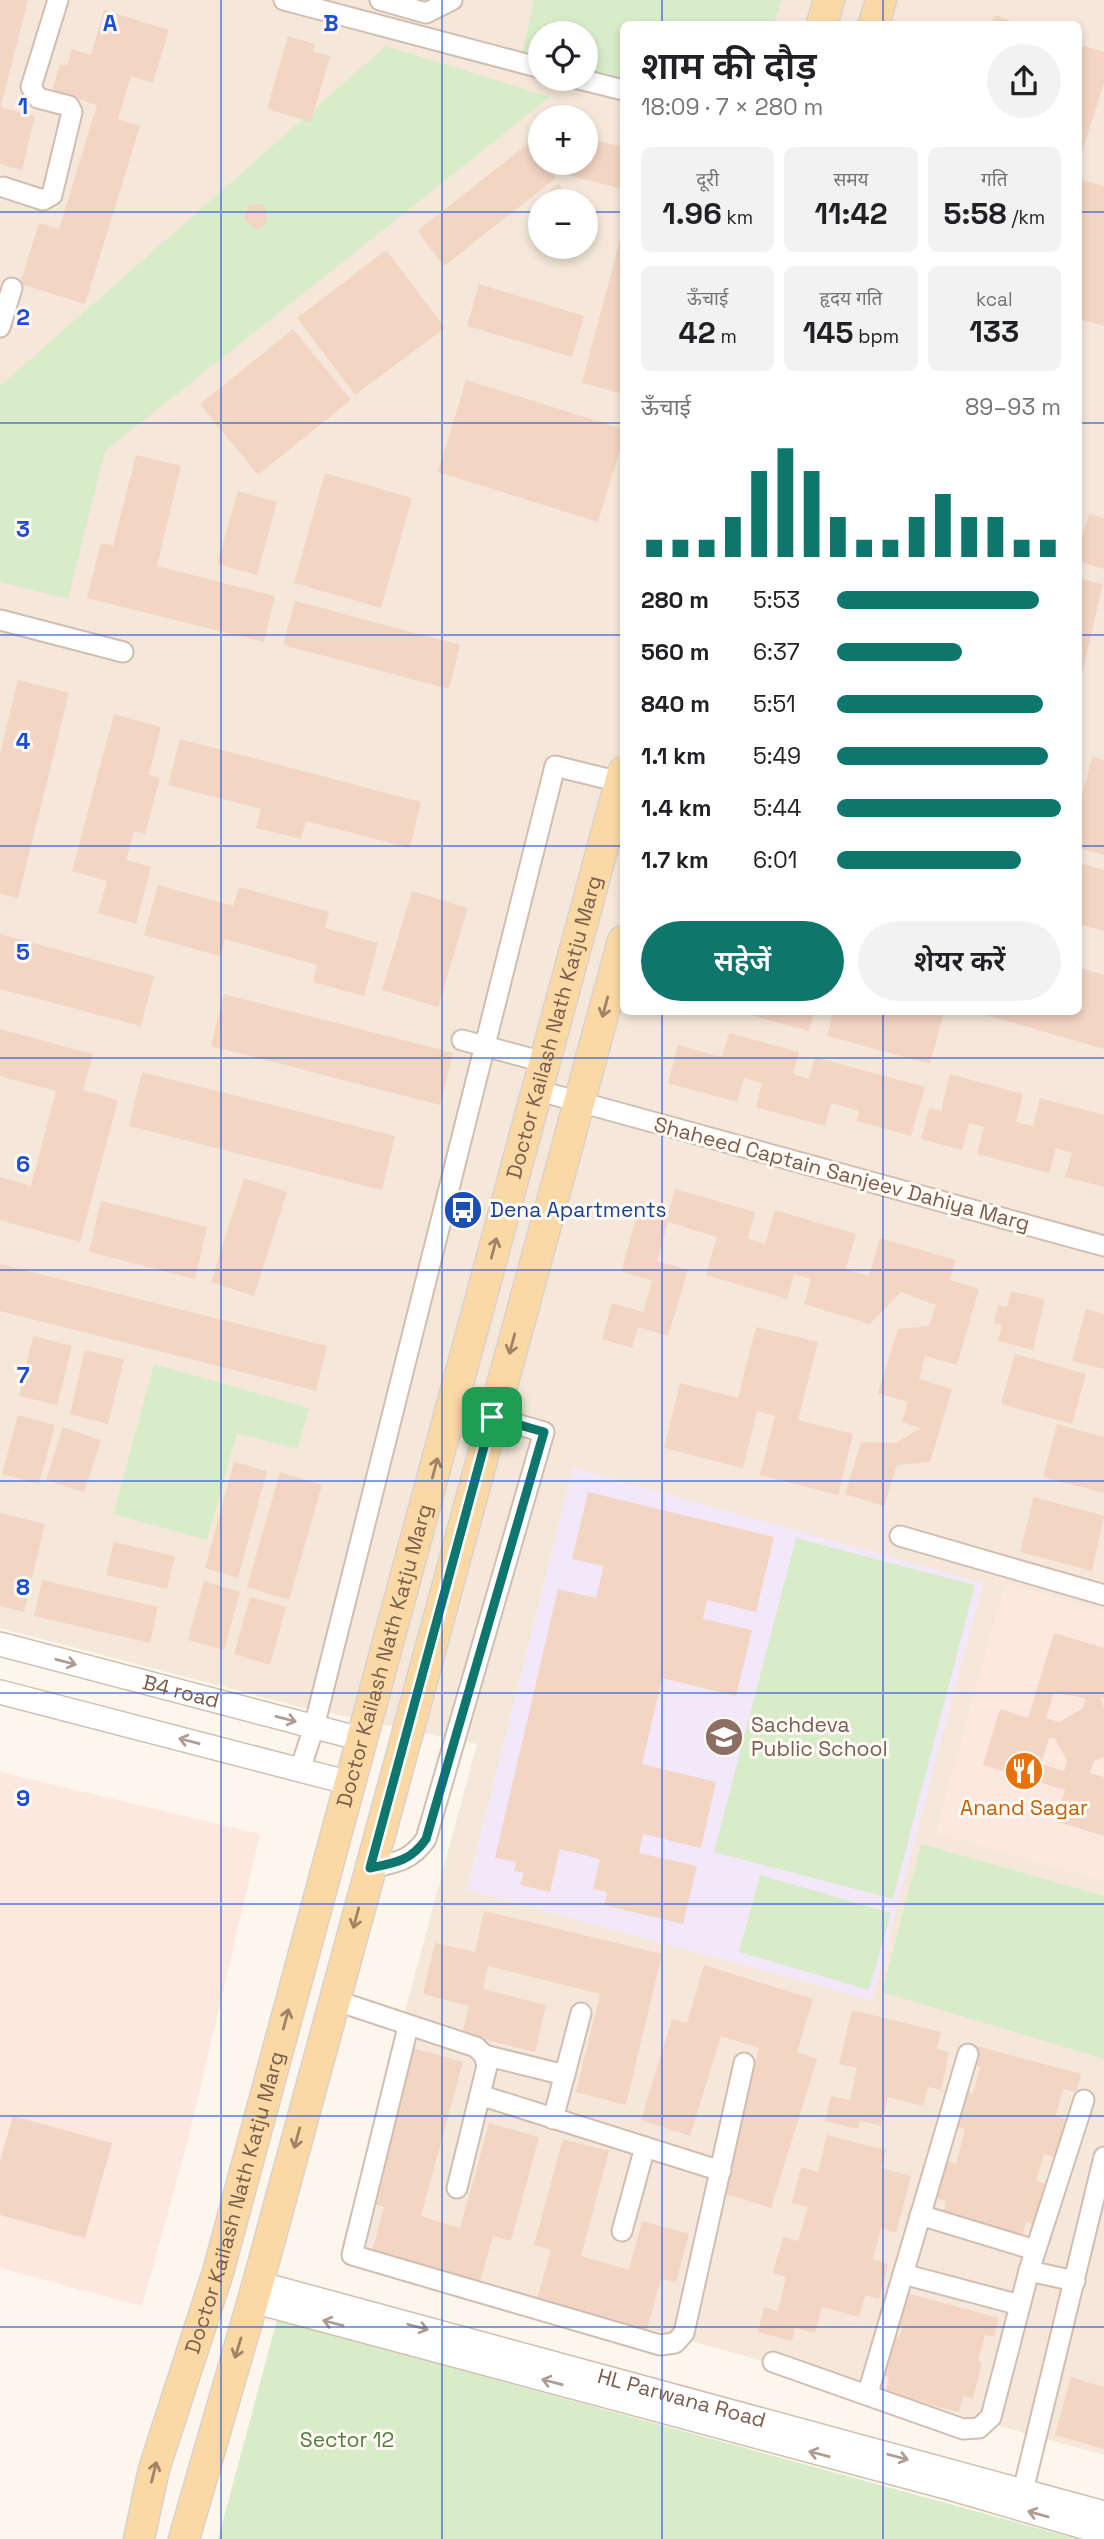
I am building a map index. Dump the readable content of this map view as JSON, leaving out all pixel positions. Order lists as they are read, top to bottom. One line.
{"streets":{"main road":["Doctor Kailash Nath Katju Marg"],"street":["Shaheed Captain Sanjeev Dahiya Marg","B4 road","HL Parwana Road"]},"crossings":[["Doctor Kailash Nath Katju Marg","Shaheed Captain Sanjeev Dahiya Marg"],["Doctor Kailash Nath Katju Marg","B4 road"],["Doctor Kailash Nath Katju Marg","HL Parwana Road"]],"parks":["Sector 12"],"places":{"bus stop":["Dena Apartments"],"school or university":["Sachdeva Public School"],"restaurant":["Anand Sagar"]},"page":{"map_buttons":["+","−"],"heading":["शाम की दौड़","18:09 · 7 × 280 m"],"stats":[["दूरी","1.96 km"],["समय","11:42"],["गति","5:58 /km"],["ऊँचाई","42 m"],["हृदय गति","145 bpm"],["kcal","133"]],"chart":["ऊँचाई","89–93 m"],"list":[{"name":"280 m","note":"5:53"},{"name":"560 m","note":"6:37"},{"name":"840 m","note":"5:51"},{"name":"1.1 km","note":"5:49"},{"name":"1.4 km","note":"5:44"},{"name":"1.7 km","note":"6:01"}],"buttons":["सहेजें","शेयर करें"]},"grid":{"columns":["A","B"],"rows":["1","2","3","4","5","6","7","8","9"]}}
